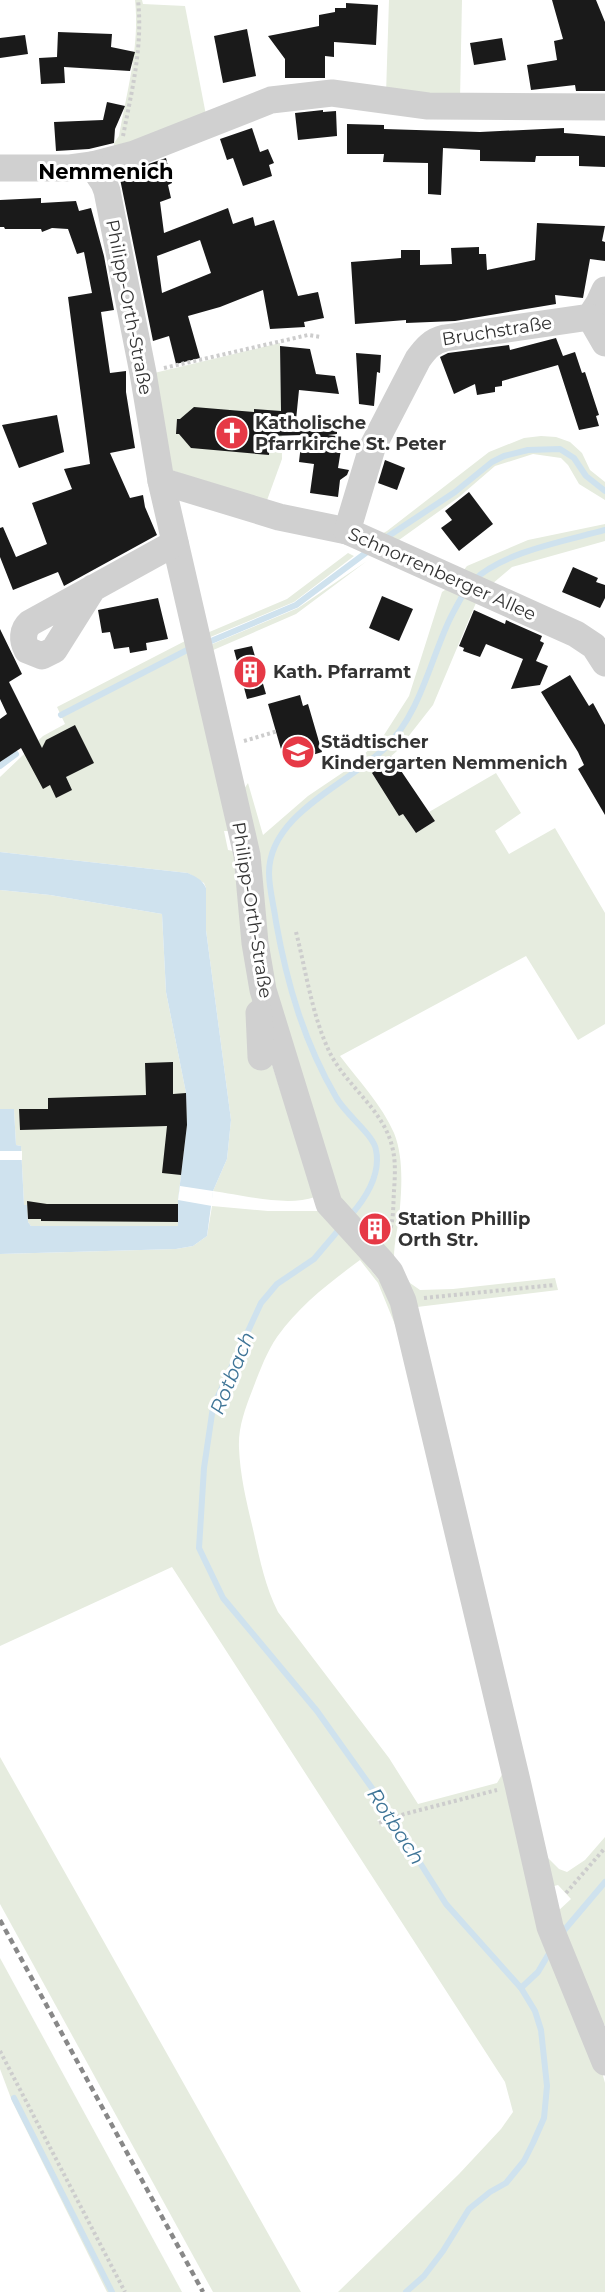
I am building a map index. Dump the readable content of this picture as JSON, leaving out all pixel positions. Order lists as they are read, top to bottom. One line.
{"streets":{"street":["Philipp-Orth-Straße","Bruchstraße","Schnorrenberger Allee"]},"crossings":[["Philipp-Orth-Straße","Schnorrenberger Allee"],["Bruchstraße","Schnorrenberger Allee"]],"districts":["Nemmenich"],"water":["Rotbach"],"places":{"church":["Katholische Pfarrkirche St. Peter"],"building":["Kath. Pfarramt","Station Phillip Orth Str."],"school or university":["Städtischer Kindergarten Nemmenich"]}}
